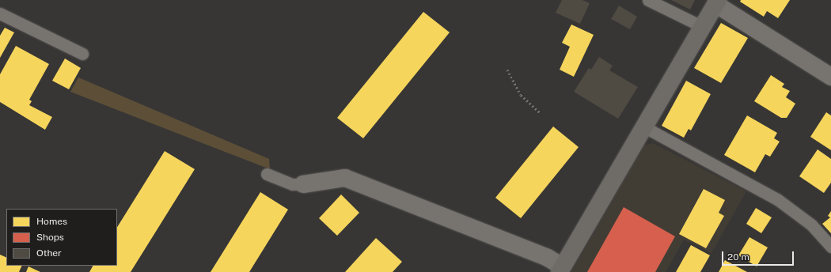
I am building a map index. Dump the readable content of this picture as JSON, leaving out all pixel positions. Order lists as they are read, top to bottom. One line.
{"legend":["Homes","Shops","Other"],"scale_bar":"20 m"}
